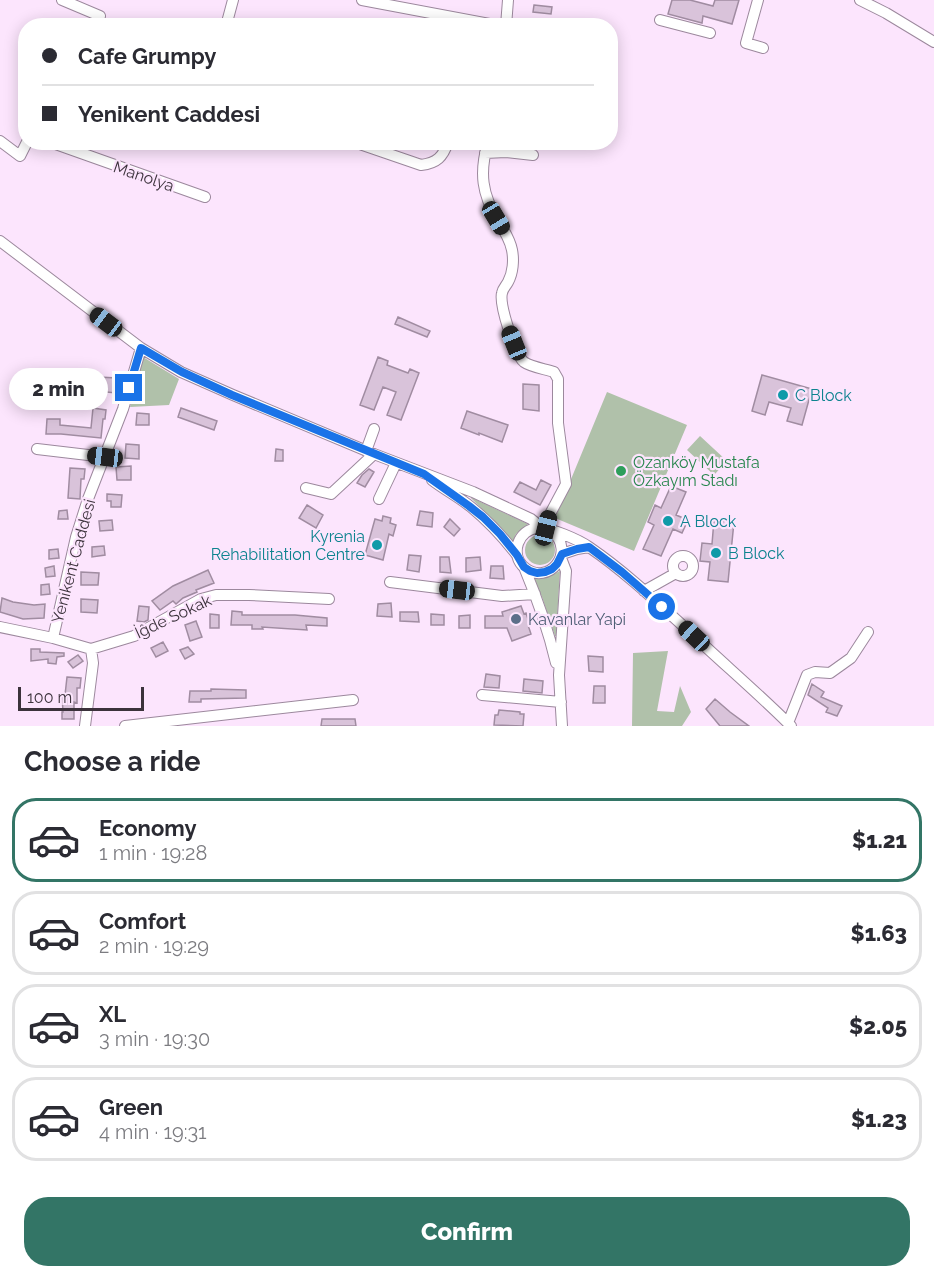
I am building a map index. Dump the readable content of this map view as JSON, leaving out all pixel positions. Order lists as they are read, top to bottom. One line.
{"streets":{"street":["Manolya","Yenikent Caddesi","İĝde Sokak"]},"places":["C Block","Ozanköy Mustafa Özkayım Stadı","A Block","Kyrenia Rehabilitation Centre","B Block","Kavanlar Yapi"],"scale_bar":"100 m","page":{"banner":["Cafe Grumpy","Yenikent Caddesi"],"bubble":"2 min","scale":"100 m","heading":"Choose a ride","list":[{"name":"Economy","note":"1 min · 19:28","value":"$1.21"},{"name":"Comfort","note":"2 min · 19:29","value":"$1.63"},{"name":"XL","note":"3 min · 19:30","value":"$2.05"},{"name":"Green","note":"4 min · 19:31","value":"$1.23"}],"buttons":"Confirm"}}
